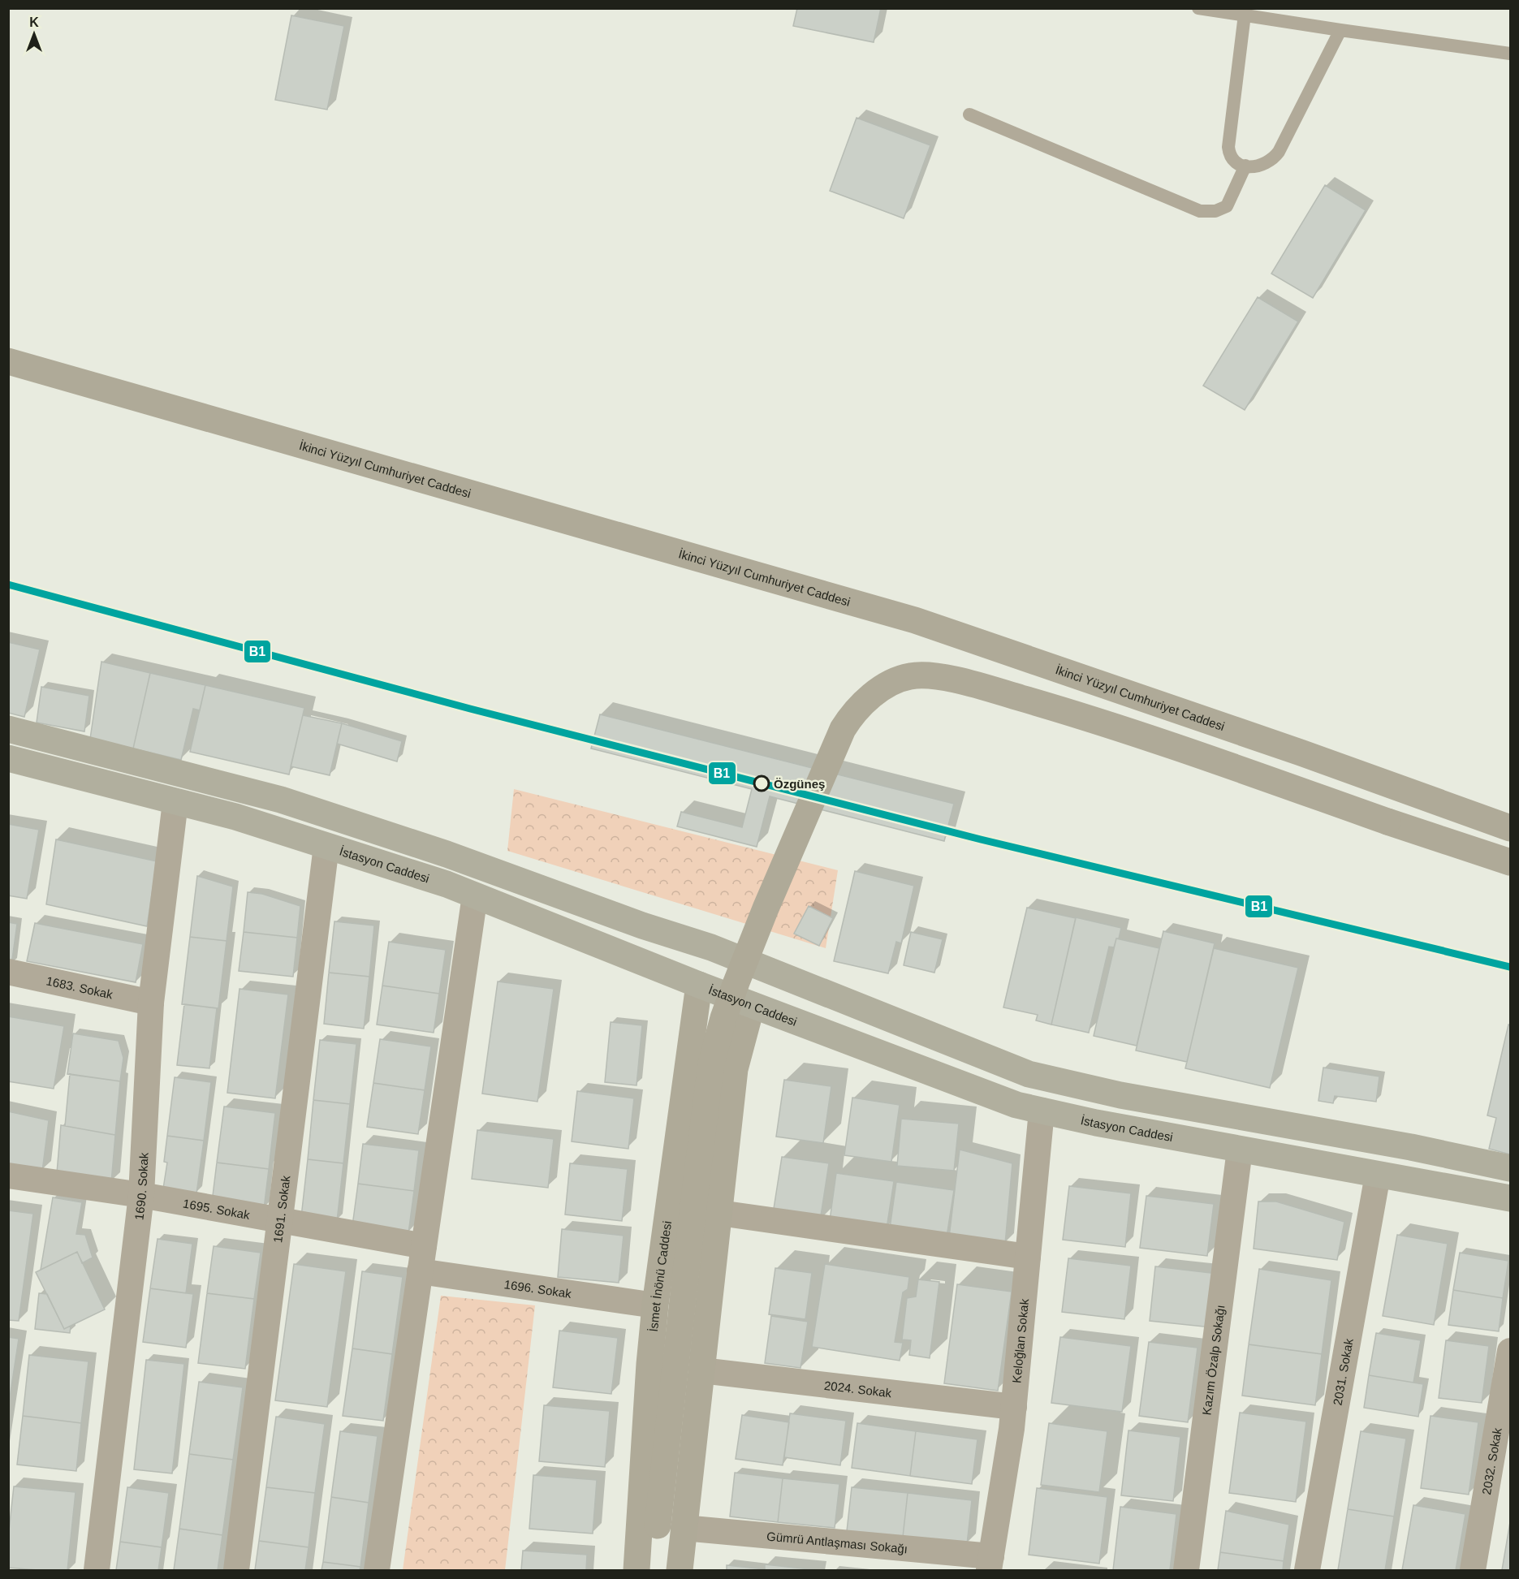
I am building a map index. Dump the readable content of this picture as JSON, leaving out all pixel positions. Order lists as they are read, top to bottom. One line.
{"streets":{"main road":["İkinci Yüzyıl Cumhuriyet Caddesi","İstasyon Caddesi","İsmet İnönü Caddesi"],"street":["1683. Sokak","1690. Sokak","1691. Sokak","1695. Sokak","1696. Sokak","Keloğlan Sokak","Kazım Özalp Sokağı","2031. Sokak","2024. Sokak","2032. Sokak","Gümrü Antlaşması Sokağı"]},"crossings":[["İstasyon Caddesi","1690. Sokak"],["İstasyon Caddesi","1691. Sokak"],["İstasyon Caddesi","İsmet İnönü Caddesi"],["İstasyon Caddesi","Keloğlan Sokak"],["İstasyon Caddesi","Kazım Özalp Sokağı"],["İstasyon Caddesi","2031. Sokak"],["1683. Sokak","1690. Sokak"],["1690. Sokak","1695. Sokak"],["1691. Sokak","1695. Sokak"],["İsmet İnönü Caddesi","1696. Sokak"],["Keloğlan Sokak","2024. Sokak"],["Keloğlan Sokak","Gümrü Antlaşması Sokağı"]],"places":["Özgüneş"],"lines":["transit line B1"],"north":"top"}
